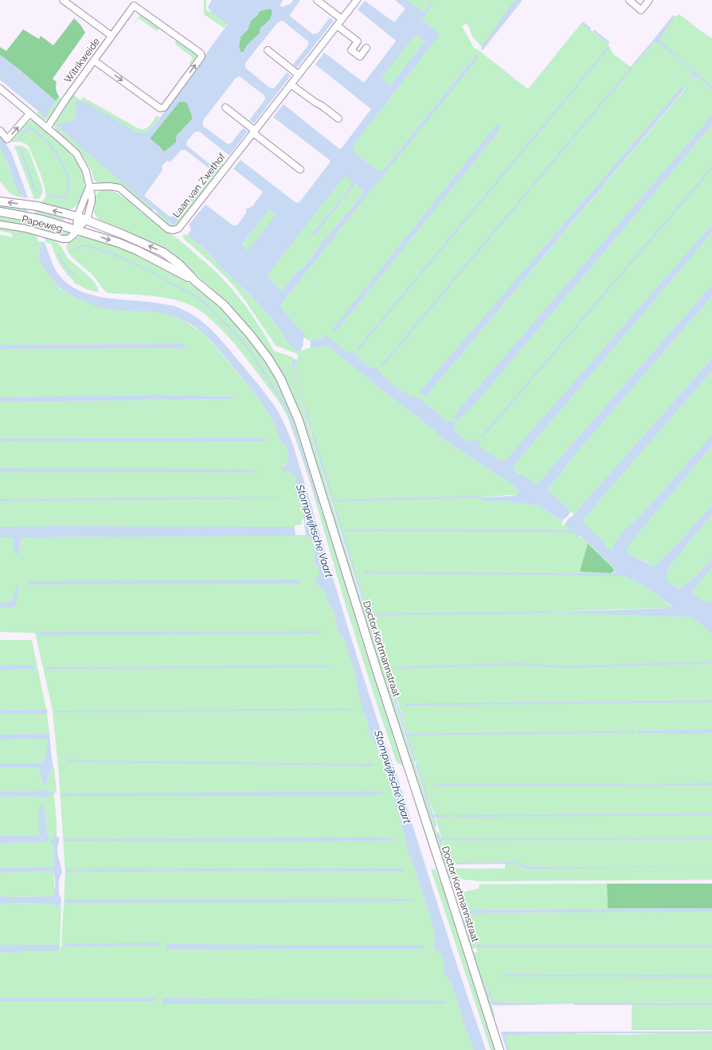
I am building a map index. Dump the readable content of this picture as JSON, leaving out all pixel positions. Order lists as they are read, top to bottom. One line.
{"streets":{"main road":["Doctor Kortmannstraat"],"street":["Witrikweide","Laan van Zwethof","Papeweg"]},"crossings":[["Papeweg","Doctor Kortmannstraat"]],"water":["Stompwijksche Vaart"]}
